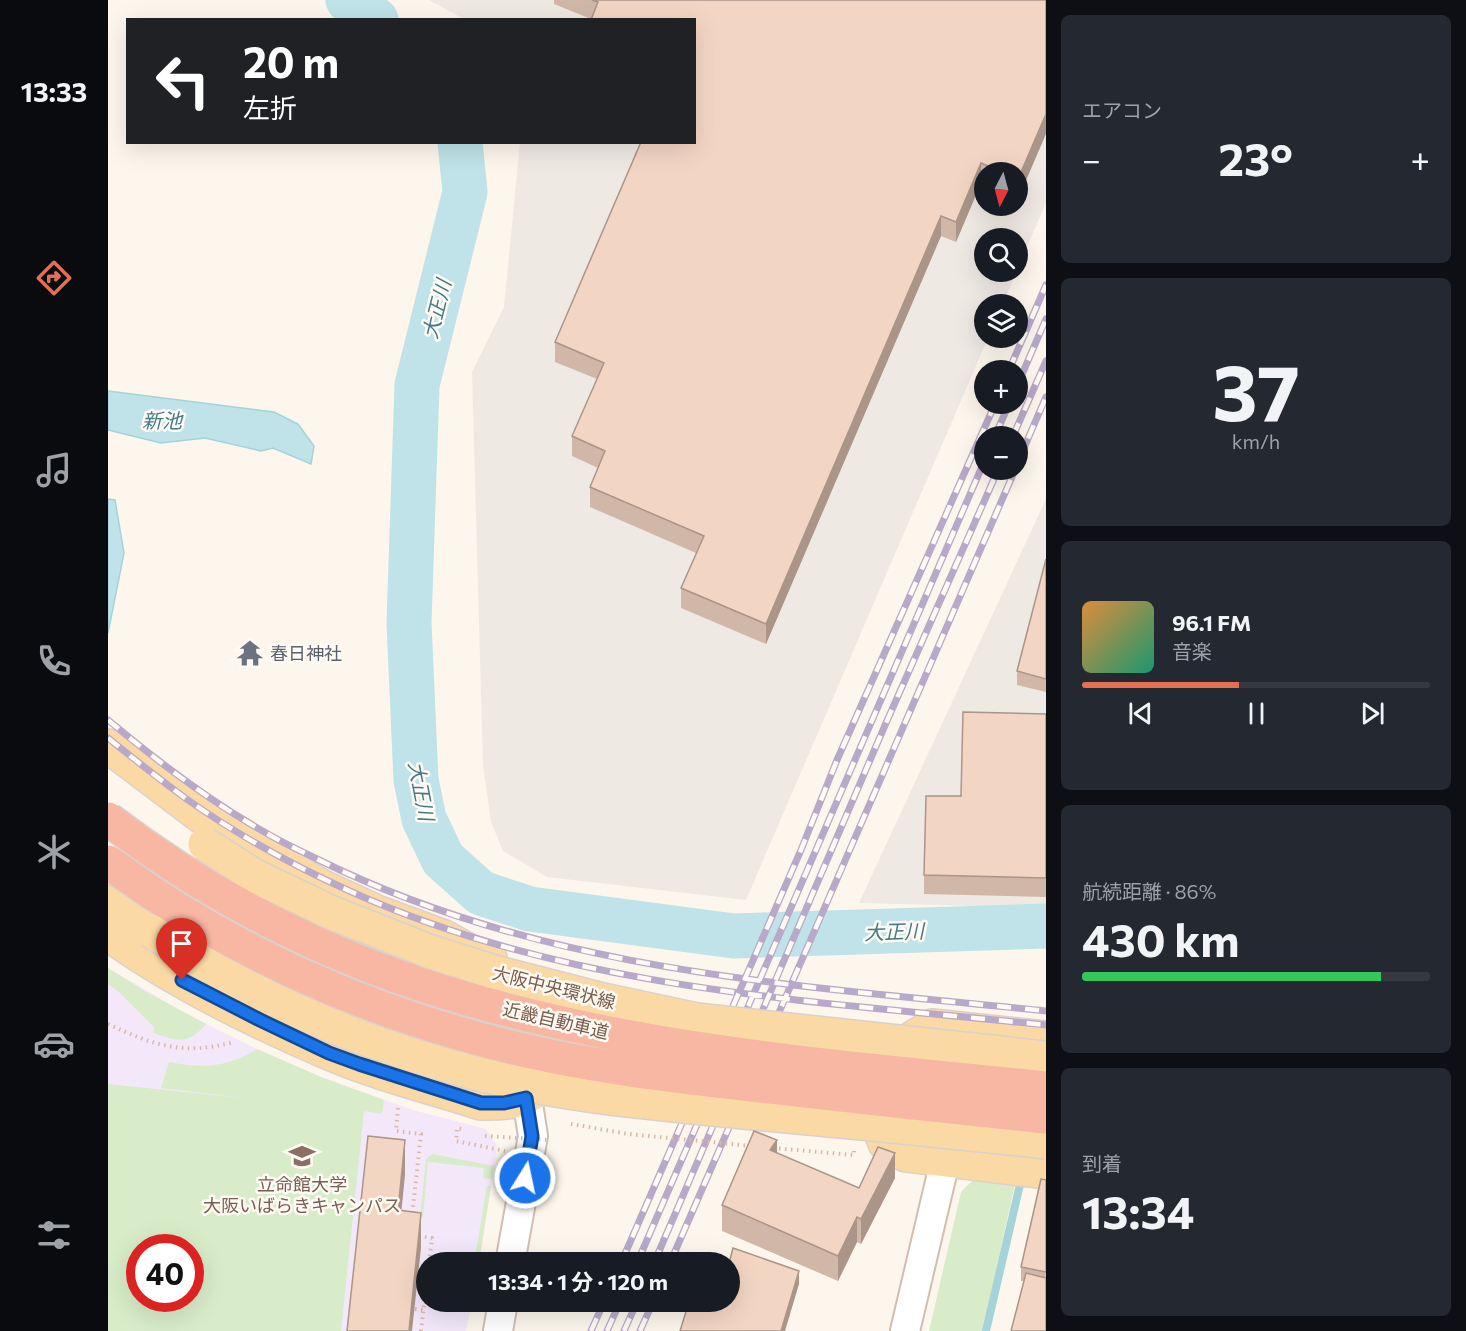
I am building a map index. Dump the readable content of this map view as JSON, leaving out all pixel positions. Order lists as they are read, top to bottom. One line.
{"streets":{"highway":["近畿自動車道"],"main road":["大阪中央環状線"]},"water":["大正川","新池"],"places":{"temple":["春日神社"],"school or university":["立命館大学 大阪いばらきキャンパス"]},"north":"bottom","page":{"tabs":"13:33","tile":["エアコン",["37","km/h"],["航続距離 · 86%","430 km"],["到着","13:34"]],"turn":["20 m","左折"],"heat":["−","23°","+"],"map_buttons":["+","−"],"song":["96.1 FM","音楽"],"limit":"40","trip":"13:34 · 1 分 · 120 m"}}
